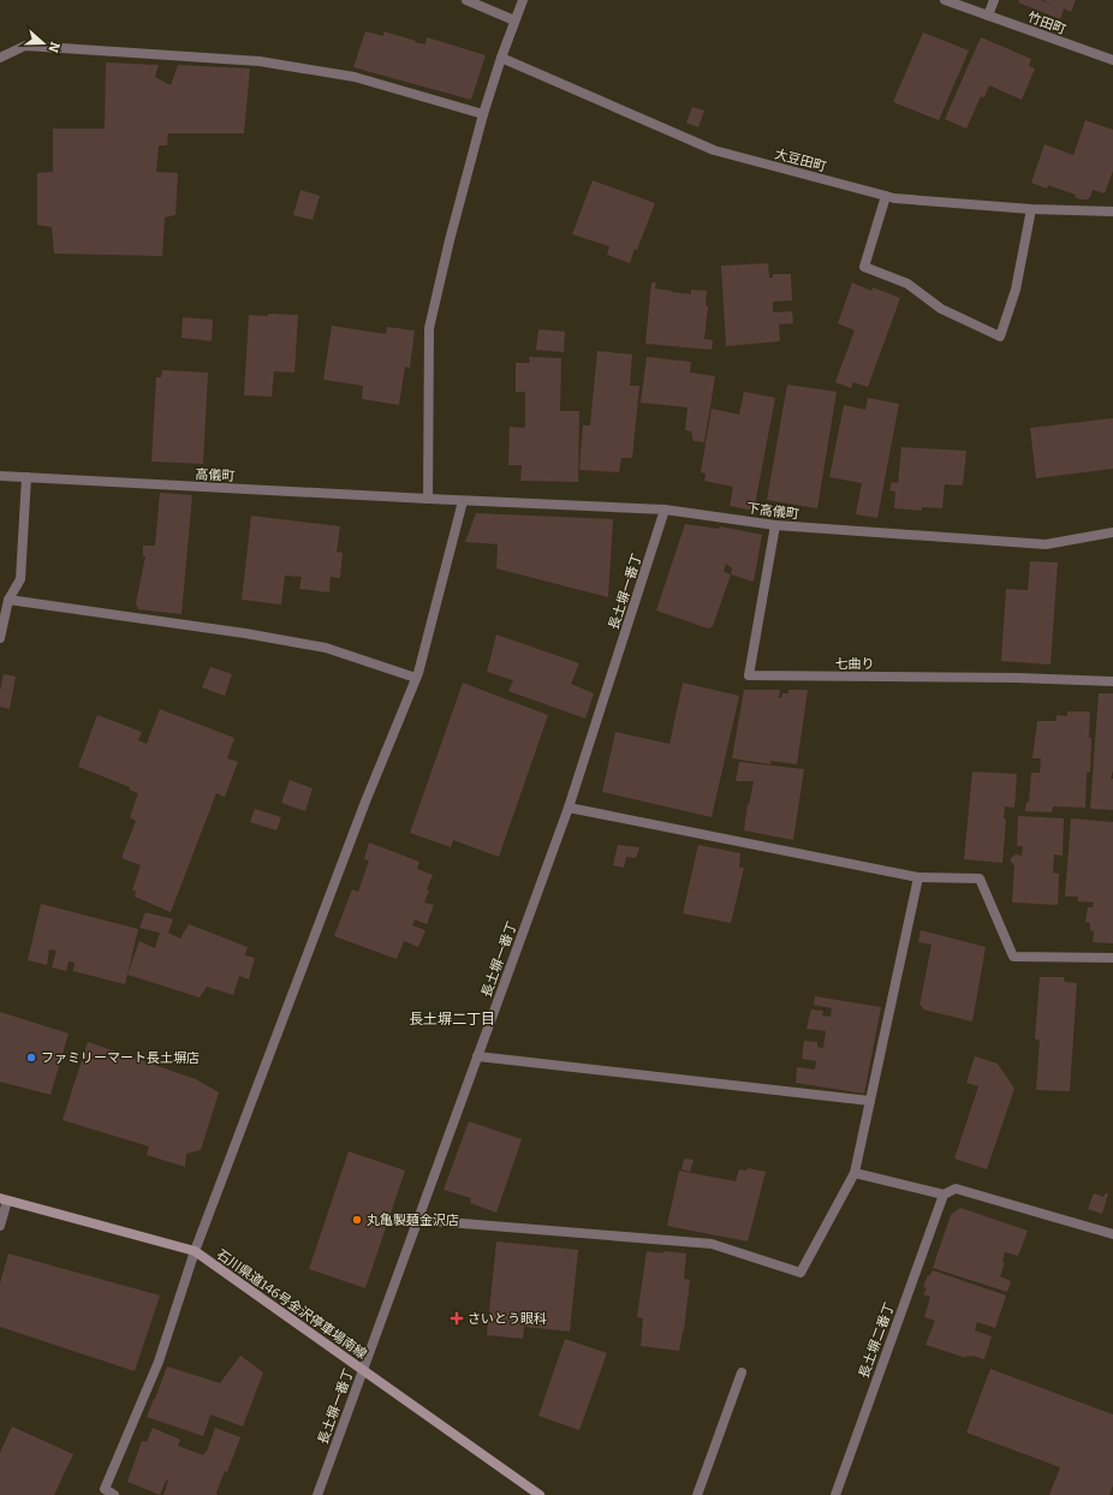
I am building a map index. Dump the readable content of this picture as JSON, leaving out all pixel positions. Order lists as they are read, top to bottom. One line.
{"streets":{"main road":["石川県道146号金沢停車場南線"],"street":["竹田町","大豆田町","高儀町","下高儀町","長土塀一番丁","七曲り","長土塀二番丁"]},"crossings":[["高儀町","下高儀町"],["下高儀町","長土塀一番丁"],["下高儀町","七曲り"],["長土塀一番丁","石川県道146号金沢停車場南線"]],"districts":["長土塀二丁目"],"places":{"other":["ファミリーマート長土塀店","丸亀製麺金沢店"],"health":["さいとう眼科"]},"north":"right"}
